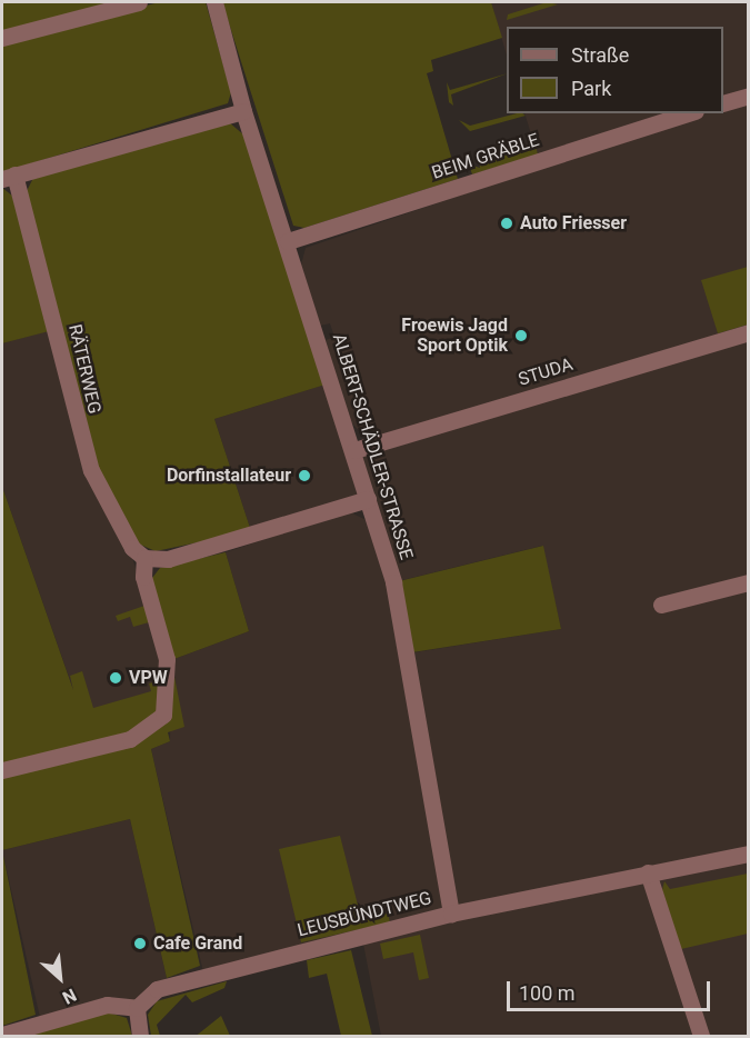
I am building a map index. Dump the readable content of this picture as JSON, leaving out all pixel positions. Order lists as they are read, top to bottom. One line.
{"streets":{"street":["BEIM GRÄBLE","RÄTERWEG","STUDA","ALBERT-SCHÄDLER-STRASSE","LEUSBÜNDTWEG"]},"crossings":[["BEIM GRÄBLE","ALBERT-SCHÄDLER-STRASSE"],["STUDA","ALBERT-SCHÄDLER-STRASSE"],["ALBERT-SCHÄDLER-STRASSE","LEUSBÜNDTWEG"]],"places":["Auto Friesser","Froewis Jagd Sport Optik","Dorfinstallateur","VPW","Cafe Grand"],"legend":["Straße","Park"],"scale_bar":"100 m","north":"bottom right"}
